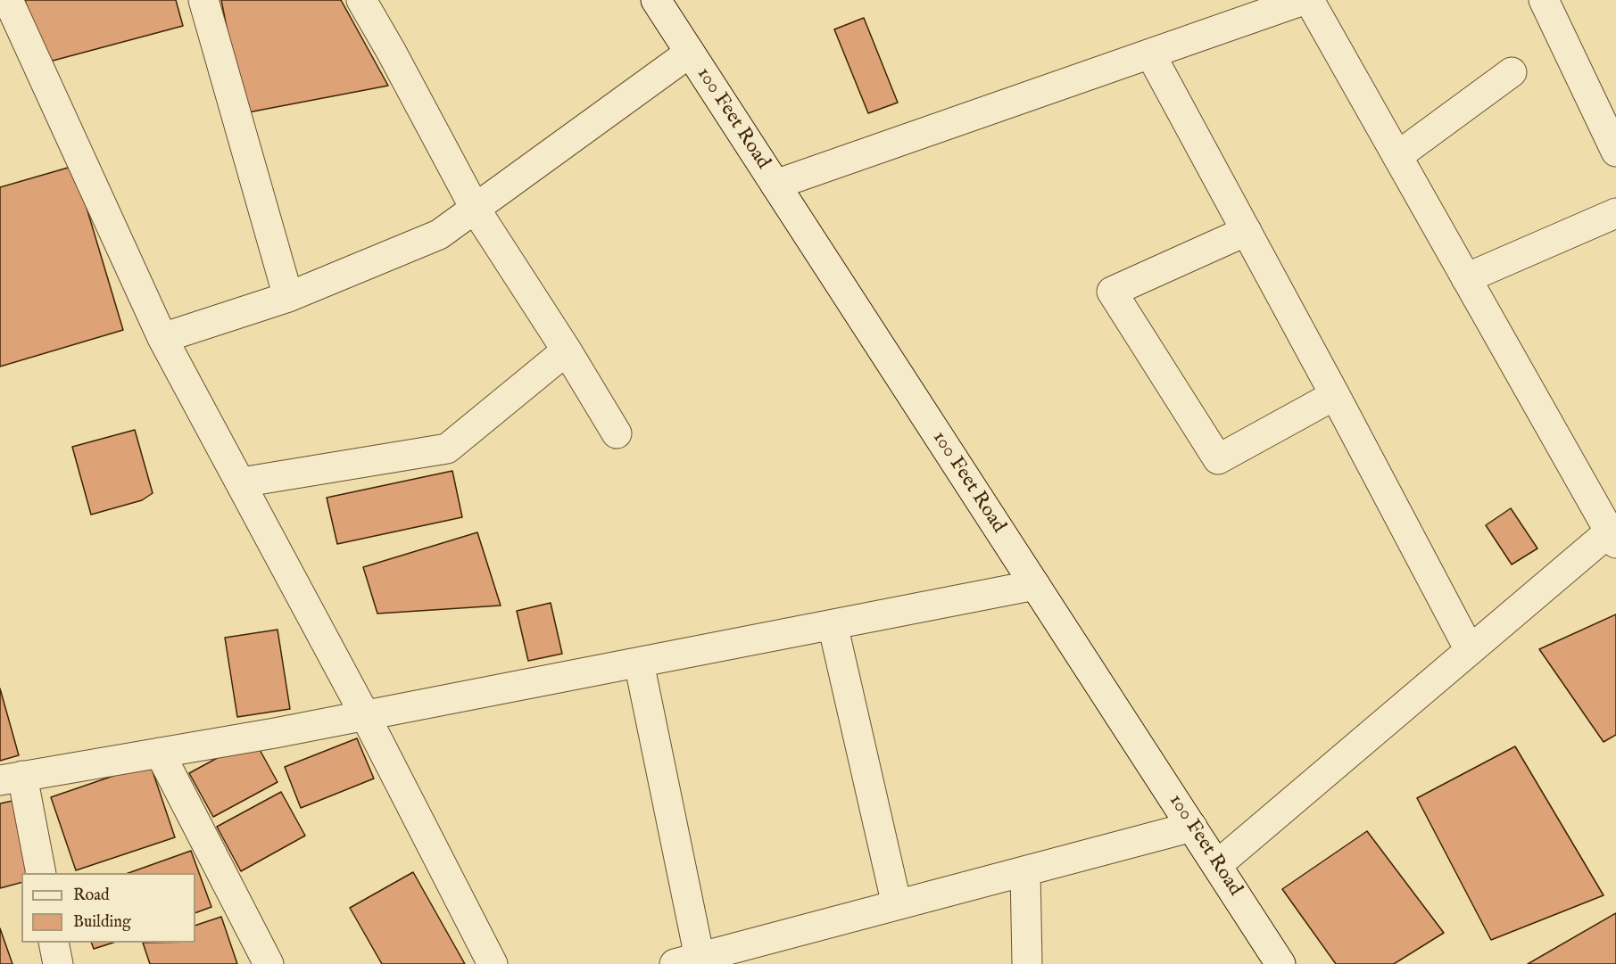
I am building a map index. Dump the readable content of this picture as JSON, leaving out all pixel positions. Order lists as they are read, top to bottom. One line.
{"streets":{"street":["100 Feet Road"]},"legend":["Road","Building"]}
